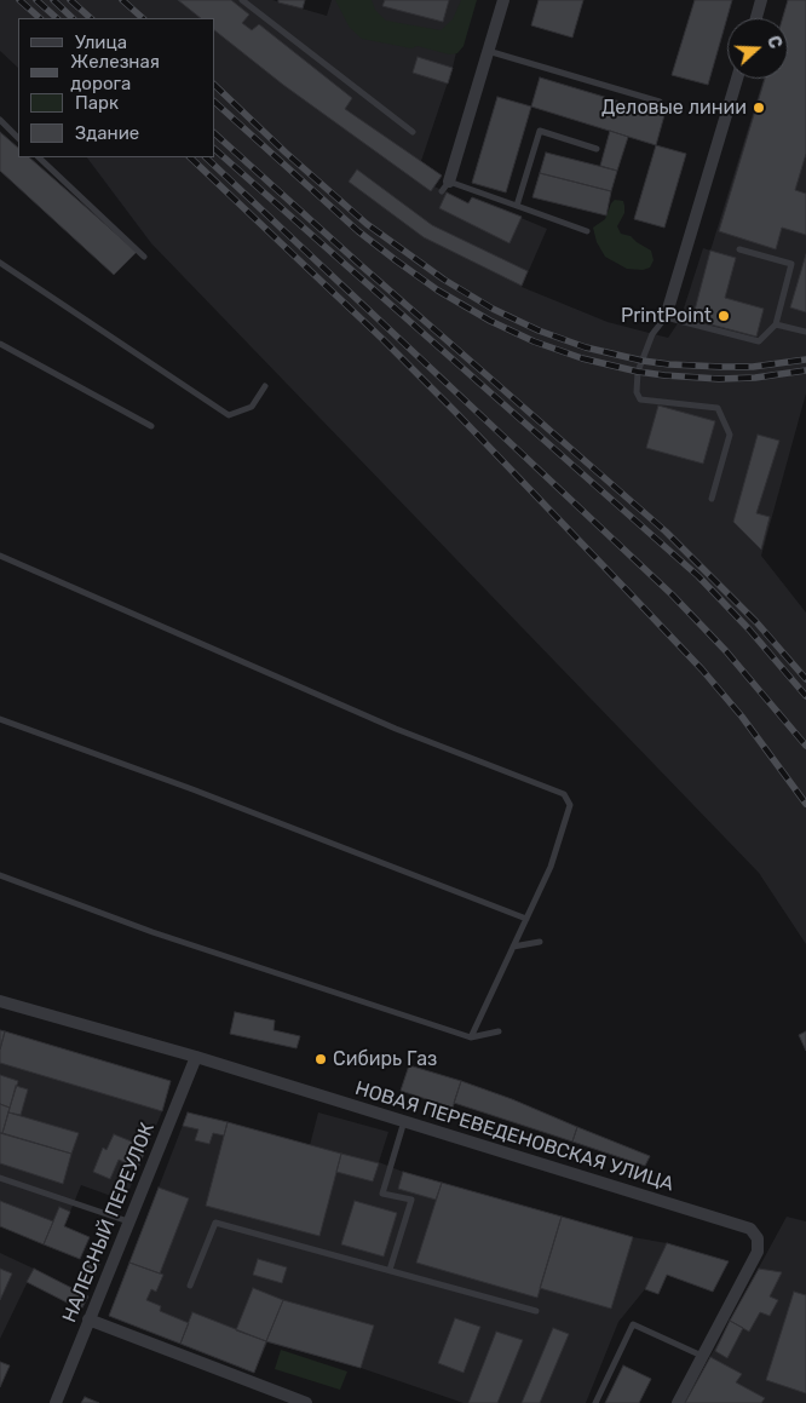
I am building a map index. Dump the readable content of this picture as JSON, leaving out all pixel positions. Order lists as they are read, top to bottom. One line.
{"streets":{"street":["НОВАЯ ПЕРЕВЕДЕНОВСКАЯ УЛИЦА","НАЛЕСНЫЙ ПЕРЕУЛОК"]},"crossings":[["НОВАЯ ПЕРЕВЕДЕНОВСКАЯ УЛИЦА","НАЛЕСНЫЙ ПЕРЕУЛОК"]],"places":["Деловые линии","PrintPoint","Сибирь Газ"],"legend":["Улица","Железная дорога","Парк","Здание"],"north":"right"}
